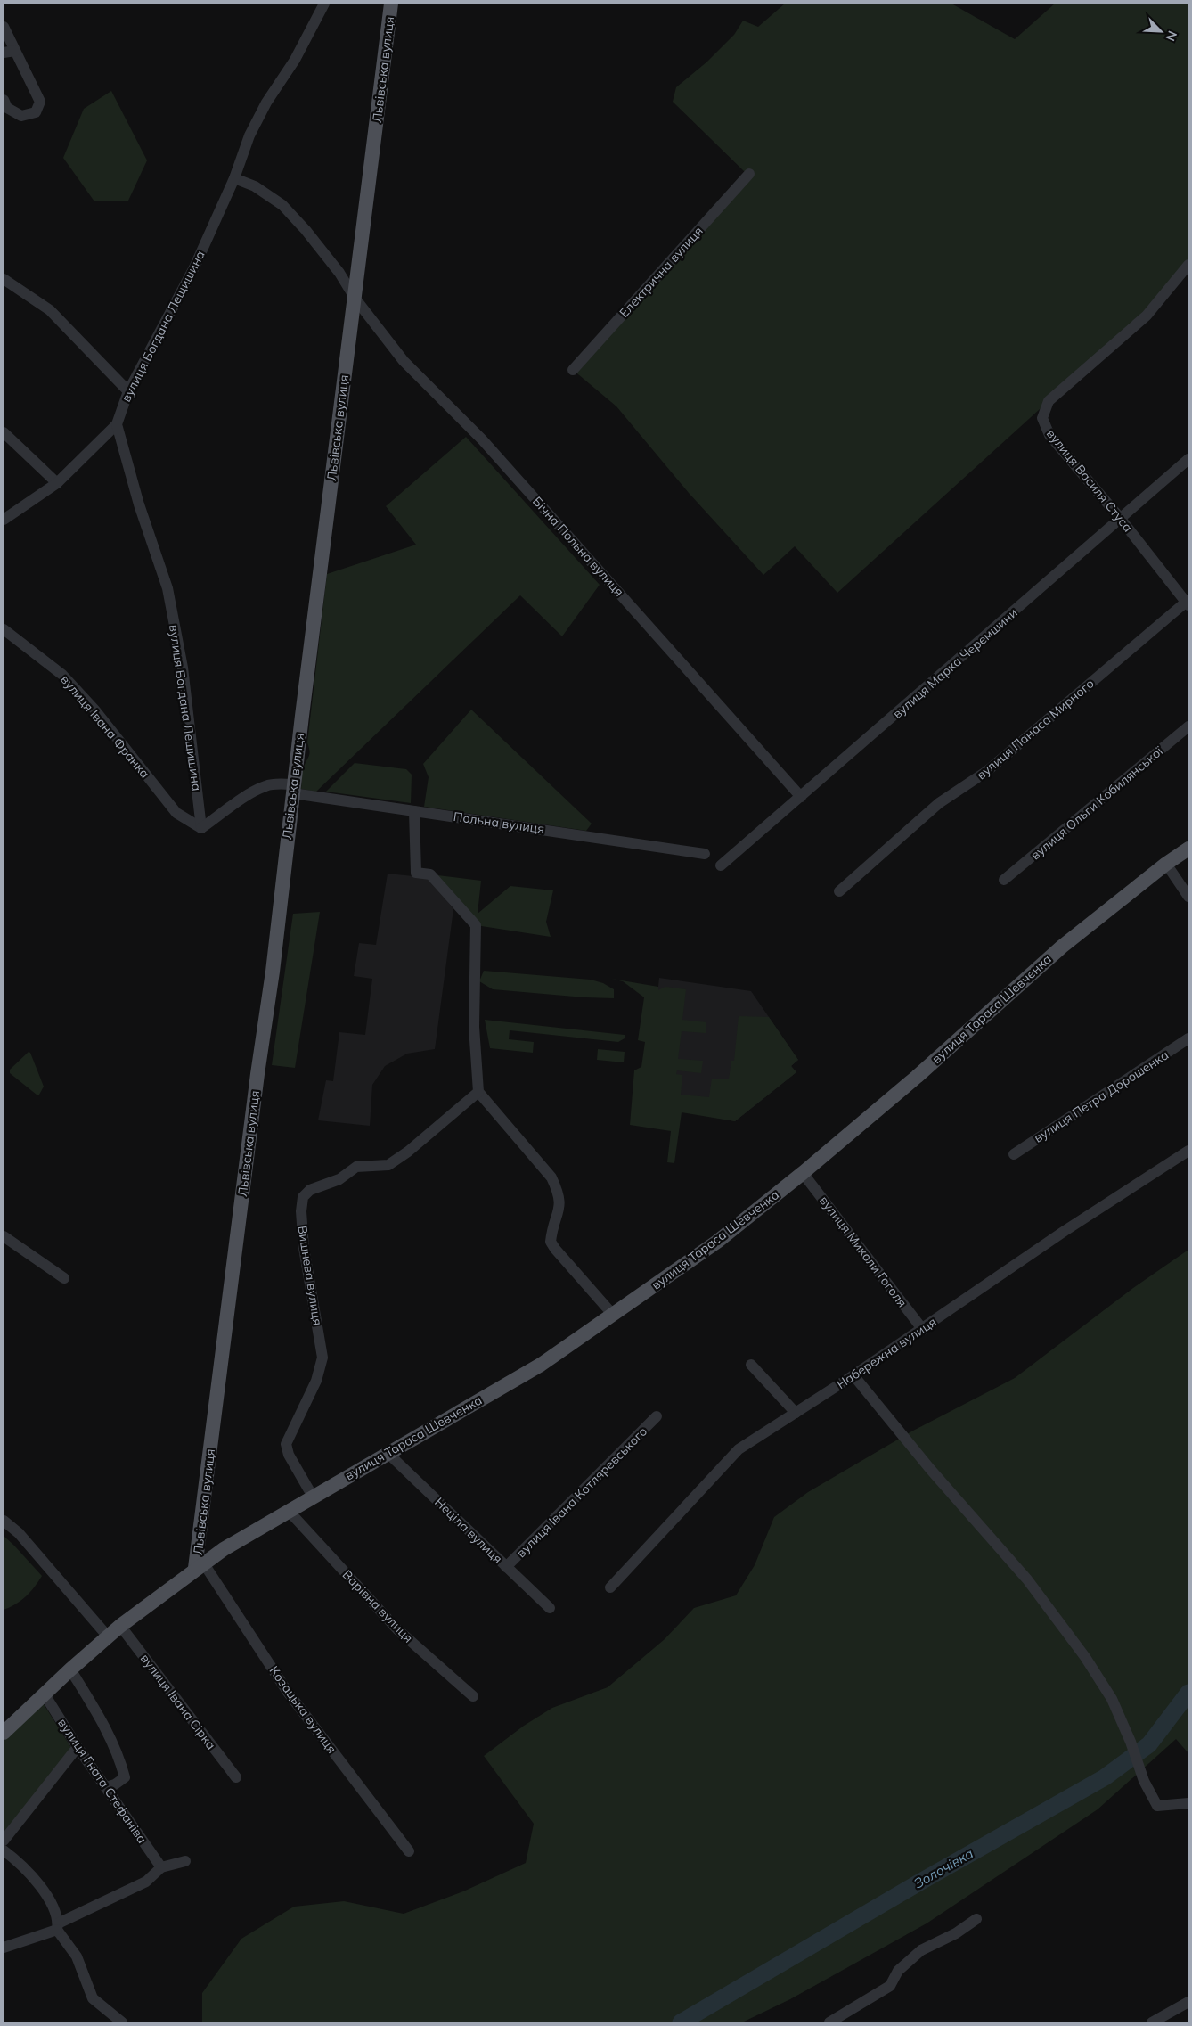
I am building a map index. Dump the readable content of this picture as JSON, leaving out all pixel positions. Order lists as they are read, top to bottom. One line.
{"streets":{"main road":["Львівська вулиця","вулиця Тараса Шевченка"],"street":["Електрична вулиця","вулиця Богдана Лещишина","вулиця Василя Стуса","Бічна Польна вулиця","вулиця Марка Черемшини","вулиця Івана Франка","вулиця Панаса Мирного","вулиця Ольги Кобилянської","Польна вулиця","вулиця Петра Дорошенка","вулиця Миколи Гоголя","Вишнева вулиця","Набережна вулиця","вулиця Івана Котляревського","Неціла вулиця","Варівна вулиця","вулиця Івана Сірка","Козацька вулиця","вулиця Гната Стефаніва"]},"crossings":[["Львівська вулиця","Бічна Польна вулиця"],["Львівська вулиця","Польна вулиця"],["Львівська вулиця","вулиця Тараса Шевченка"],["Львівська вулиця","Козацька вулиця"],["вулиця Богдана Лещишина","Бічна Польна вулиця"],["вулиця Богдана Лещишина","вулиця Івана Франка"],["вулиця Богдана Лещишина","Польна вулиця"],["вулиця Василя Стуса","вулиця Марка Черемшини"],["вулиця Василя Стуса","вулиця Панаса Мирного"],["Бічна Польна вулиця","вулиця Марка Черемшини"],["вулиця Івана Франка","Польна вулиця"],["вулиця Тараса Шевченка","вулиця Миколи Гоголя"],["вулиця Тараса Шевченка","Вишнева вулиця"],["вулиця Тараса Шевченка","Неціла вулиця"],["вулиця Тараса Шевченка","Варівна вулиця"],["вулиця Тараса Шевченка","вулиця Івана Сірка"],["вулиця Тараса Шевченка","Козацька вулиця"],["вулиця Тараса Шевченка","вулиця Гната Стефаніва"],["вулиця Миколи Гоголя","Набережна вулиця"],["вулиця Івана Котляревського","Неціла вулиця"]],"water":["Золочівка"],"north":"bottom right"}
